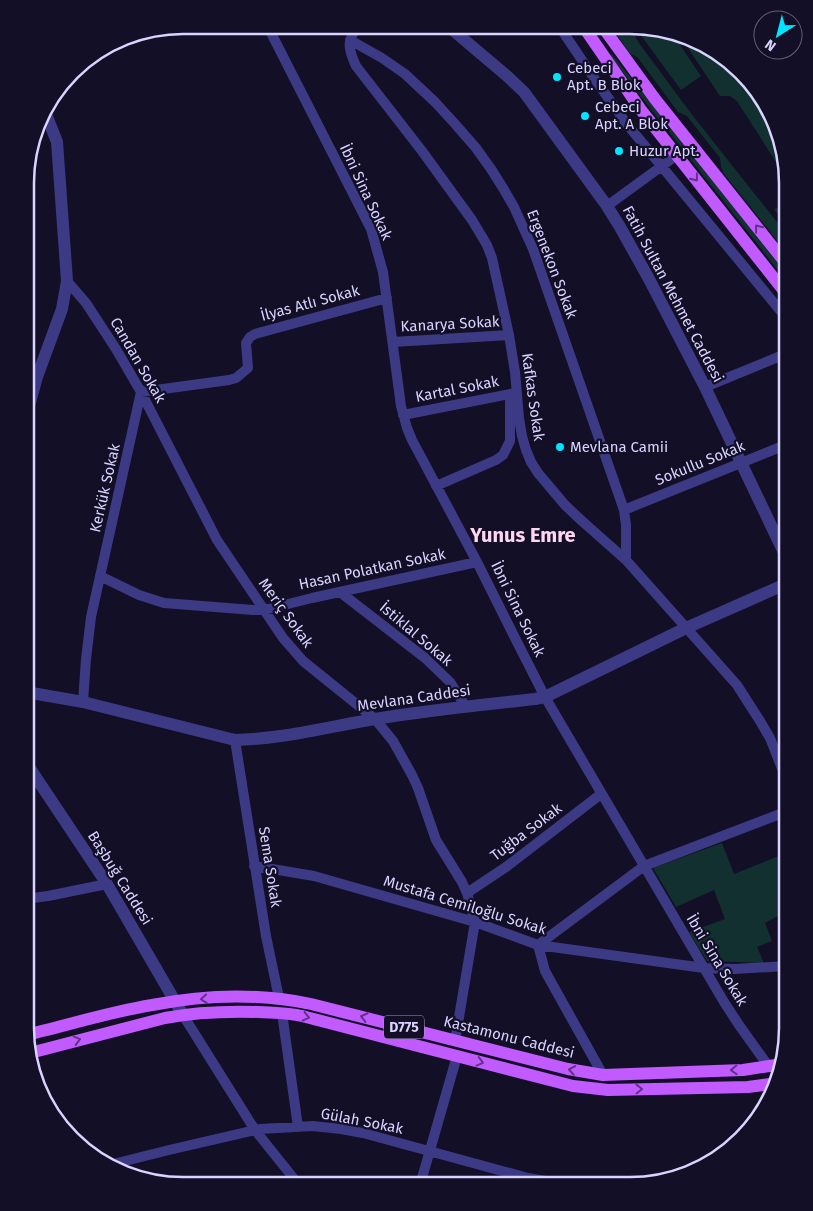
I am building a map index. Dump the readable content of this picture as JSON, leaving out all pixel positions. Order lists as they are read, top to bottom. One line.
{"streets":{"main road":["D775","Kastamonu Caddesi"],"street":["İbni Sina Sokak","Ergenekon Sokak","Fatih Sultan Mehmet Caddesi","İlyas Atlı Sokak","Kanarya Sokak","Candan Sokak","Kartal Sokak","Kafkas Sokak","Sokullu Sokak","Kerkük Sokak","Hasan Polatkan Sokak","Meriç Sokak","İstiklal Sokak","Mevlana Caddesi","Tuğba Sokak","Sema Sokak","Başbuğ Caddesi","Mustafa Cemiloğlu Sokak","Gülah Sokak"]},"crossings":[["İbni Sina Sokak","İlyas Atlı Sokak"],["İbni Sina Sokak","Kanarya Sokak"],["İbni Sina Sokak","Kartal Sokak"],["İbni Sina Sokak","Hasan Polatkan Sokak"],["İbni Sina Sokak","Mevlana Caddesi"],["İbni Sina Sokak","Tuğba Sokak"],["İbni Sina Sokak","Mustafa Cemiloğlu Sokak"],["İbni Sina Sokak","Kastamonu Caddesi"],["Ergenekon Sokak","Kafkas Sokak"],["Ergenekon Sokak","Sokullu Sokak"],["Fatih Sultan Mehmet Caddesi","Sokullu Sokak"],["İlyas Atlı Sokak","Candan Sokak"],["İlyas Atlı Sokak","Kerkük Sokak"],["Kanarya Sokak","Kafkas Sokak"],["Candan Sokak","Kerkük Sokak"],["Candan Sokak","Meriç Sokak"],["Kartal Sokak","Kafkas Sokak"],["Kafkas Sokak","Mevlana Caddesi"],["Kerkük Sokak","Hasan Polatkan Sokak"],["Kerkük Sokak","Mevlana Caddesi"],["Hasan Polatkan Sokak","Meriç Sokak"],["Hasan Polatkan Sokak","İstiklal Sokak"],["Meriç Sokak","Mevlana Caddesi"],["Meriç Sokak","Tuğba Sokak"],["Meriç Sokak","Mustafa Cemiloğlu Sokak"],["İstiklal Sokak","Mevlana Caddesi"],["Mevlana Caddesi","Sema Sokak"],["Sema Sokak","Mustafa Cemiloğlu Sokak"],["Sema Sokak","Kastamonu Caddesi"],["Başbuğ Caddesi","Kastamonu Caddesi"]],"districts":["Yunus Emre"],"places":["Cebeci Apt. B Blok","Cebeci Apt. A Blok","Huzur Apt.","Mevlana Camii"],"north":"bottom left"}
